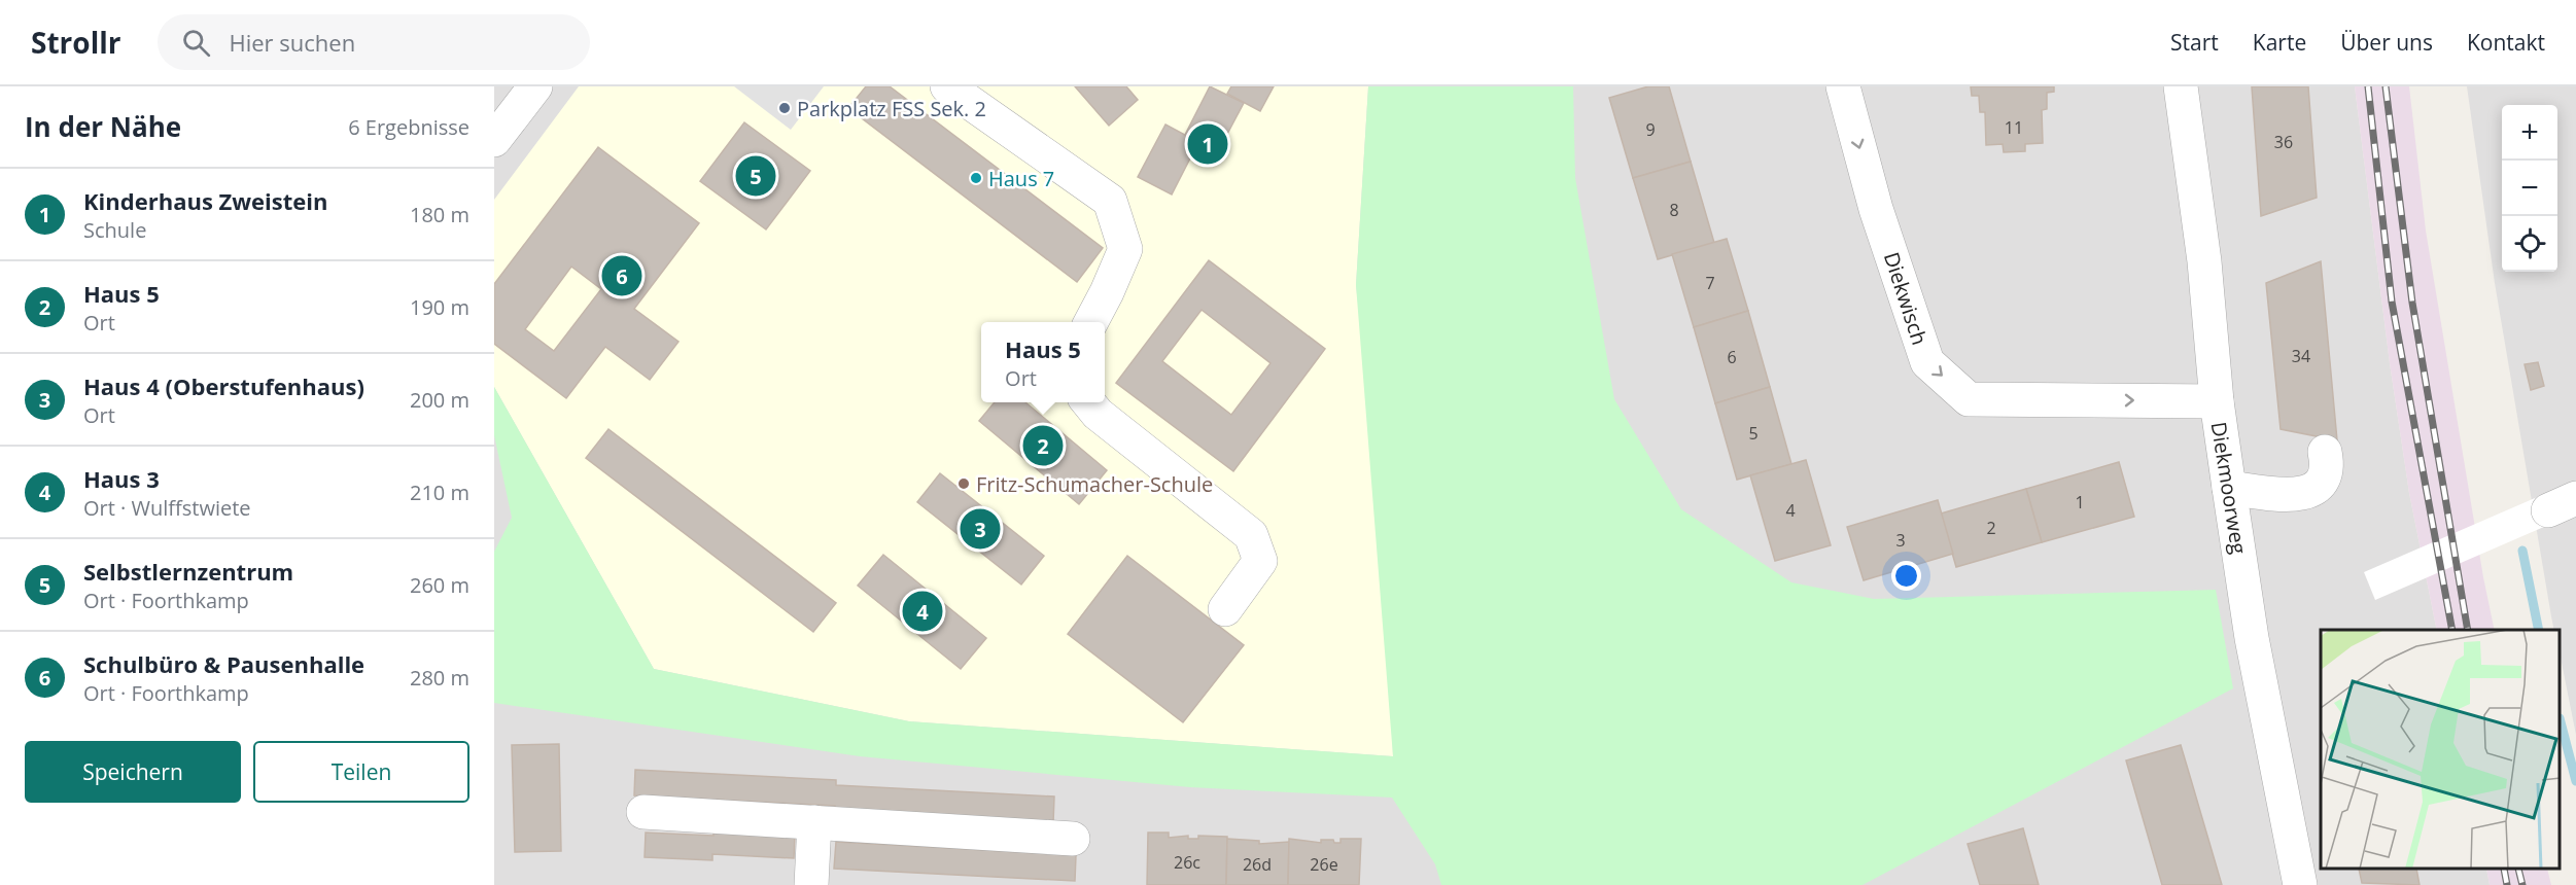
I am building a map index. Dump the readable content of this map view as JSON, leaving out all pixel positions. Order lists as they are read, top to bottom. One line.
{"streets":{"street":["Diekwisch","Diekmoorweg"]},"crossings":[["Diekwisch","Diekmoorweg"]],"one_way":["Diekwisch"],"places":["Parkplatz FSS Sek. 2","Haus 7","Fritz-Schumacher-Schule"],"house_numbers":["11","9","36","8","7","34","6","5","1","4","2","3","26c","26d","26e"],"page":{"header":"Strollr","search":"Hier suchen","nav":["Start","Karte","Über uns","Kontakt"],"heading":["In der Nähe","6 Ergebnisse"],"map_buttons":["+","−"],"pins":["1","5","6","2","3","4"],"list":[{"mark":"1","name":"Kinderhaus Zweistein","note":"Schule","value":"180 m"},{"mark":"2","name":"Haus 5","note":"Ort","value":"190 m"},{"mark":"3","name":"Haus 4 (Oberstufenhaus)","note":"Ort","value":"200 m"},{"mark":"4","name":"Haus 3","note":"Ort · Wulffstwiete","value":"210 m"},{"mark":"5","name":"Selbstlernzentrum","note":"Ort · Foorthkamp","value":"260 m"},{"mark":"6","name":"Schulbüro & Pausenhalle","note":"Ort · Foorthkamp","value":"280 m"}],"popup":["Haus 5","Ort"],"buttons":["Speichern","Teilen"]}}
